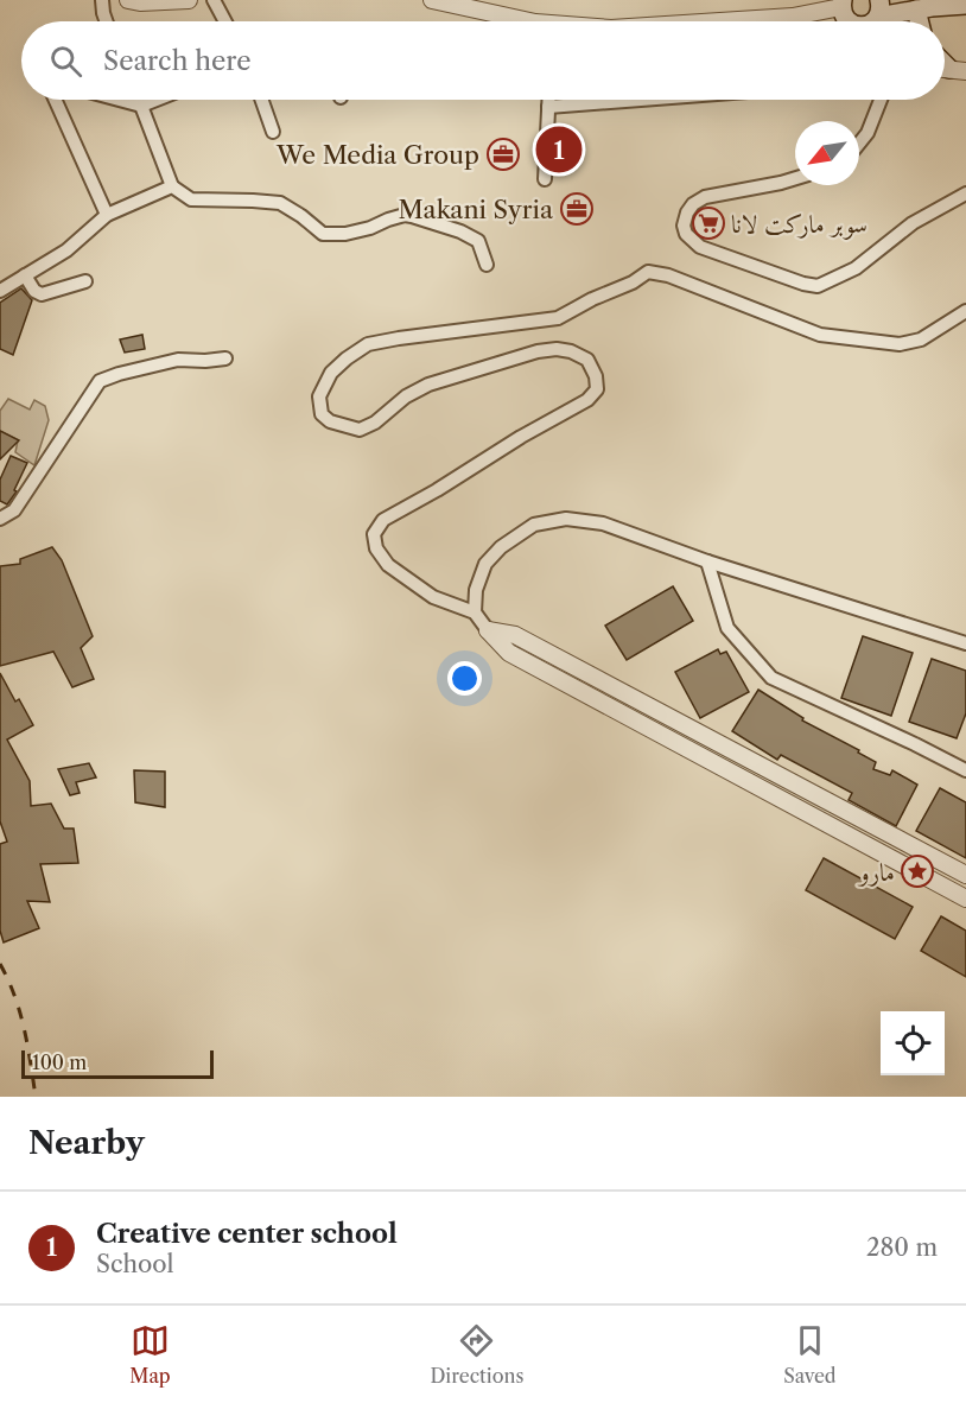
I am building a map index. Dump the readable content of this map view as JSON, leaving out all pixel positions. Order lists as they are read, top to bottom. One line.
{"places":{"office":["We Media Group","Makani Syria"],"supermarket":["سوبر ماركت لانا"],"place":["مارو"]},"scale_bar":"100 m","north":"bottom left","page":{"search":"Search here","pins":"1","scale":"100 m","heading":"Nearby","list":[{"mark":"1","name":"Creative center school","note":"School","value":"280 m"}],"nav":["Map","Directions","Saved"]}}
